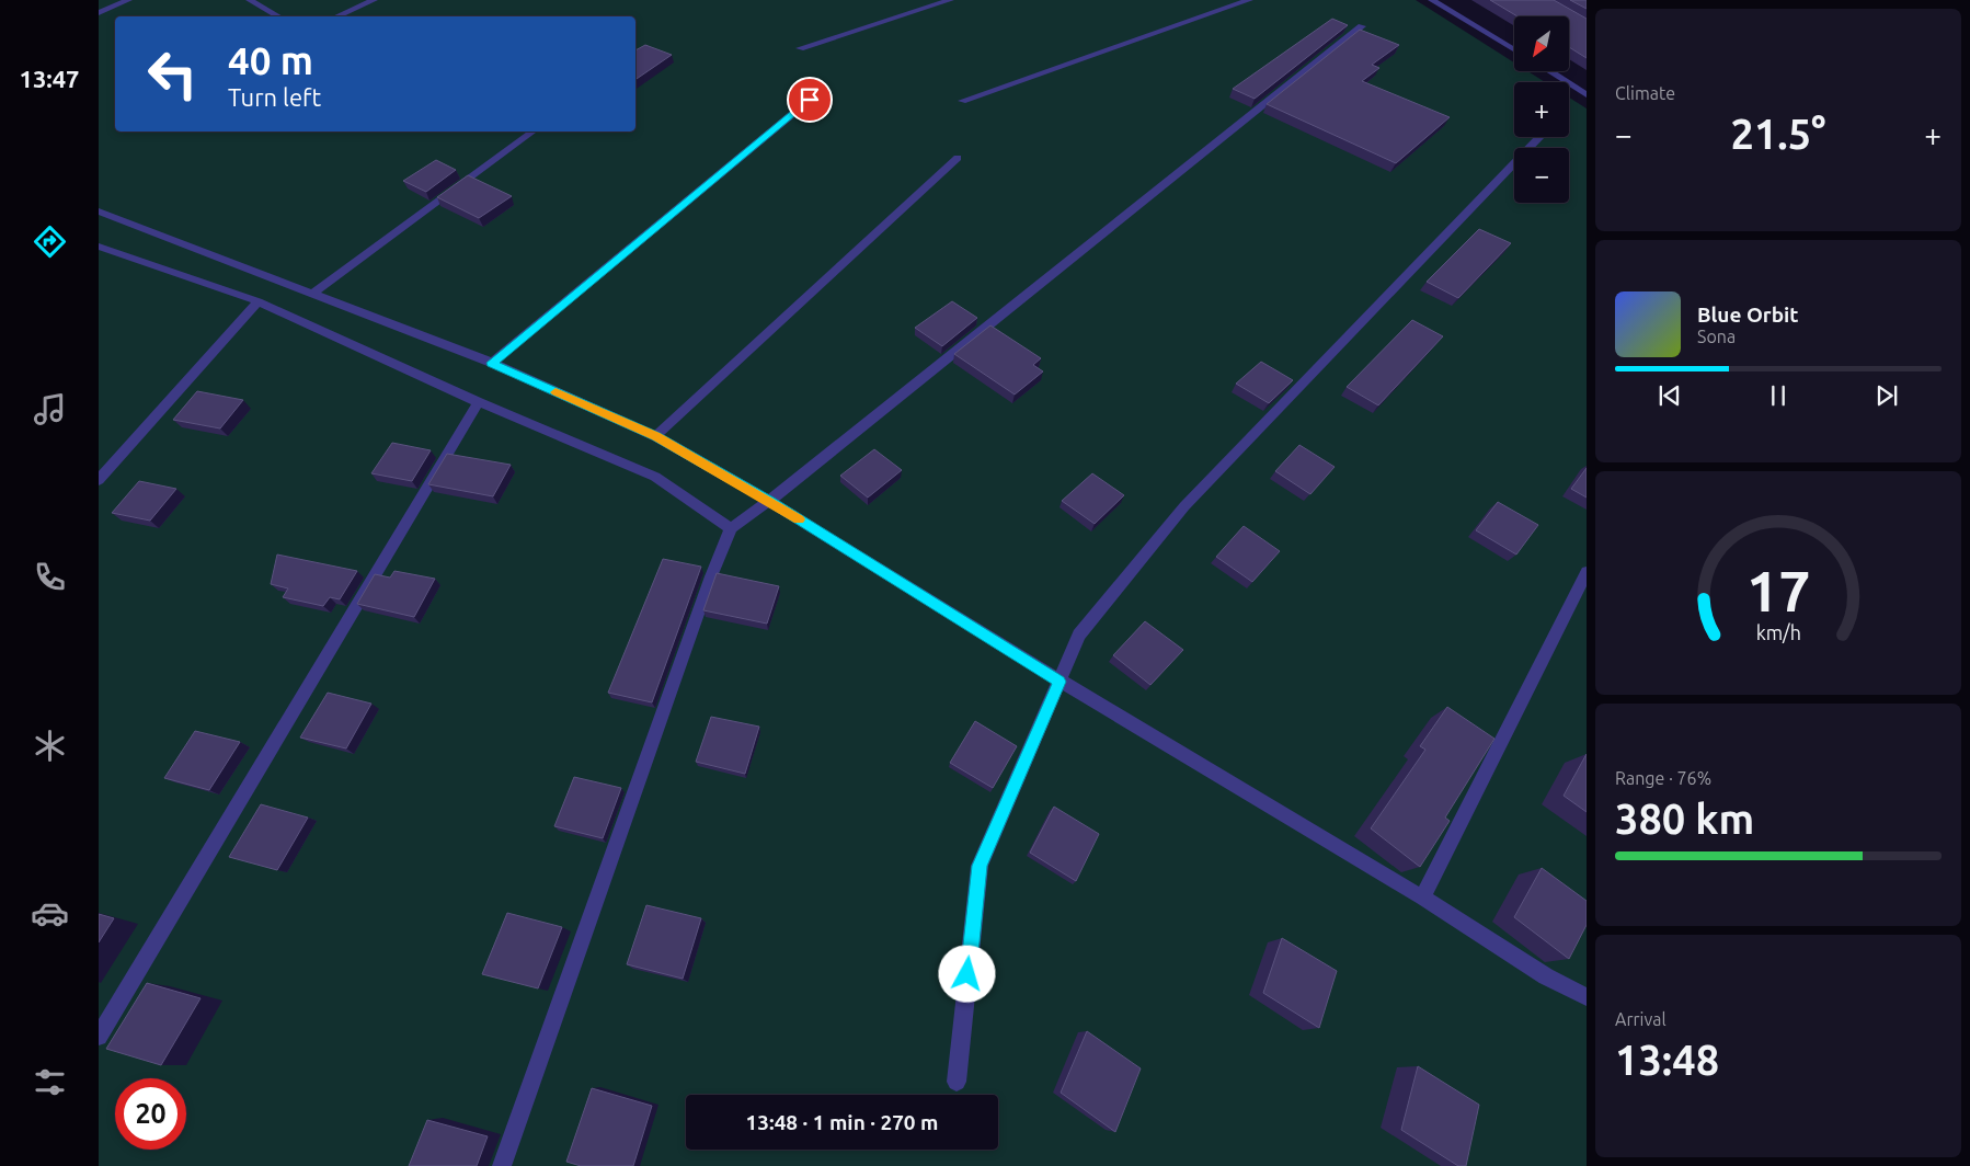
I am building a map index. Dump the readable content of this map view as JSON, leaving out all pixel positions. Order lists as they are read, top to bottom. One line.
{"north":"bottom left","page":{"tabs":"13:47","tile":["Climate",["Range · 76%","380 km"],["Arrival","13:48"]],"map_buttons":["+","−"],"turn":["40 m","Turn left"],"heat":["−","21.5°","+"],"song":["Blue Orbit","Sona"],"limit":"20","trip":"13:48 · 1 min · 270 m","gauge":["17","km/h"]}}
